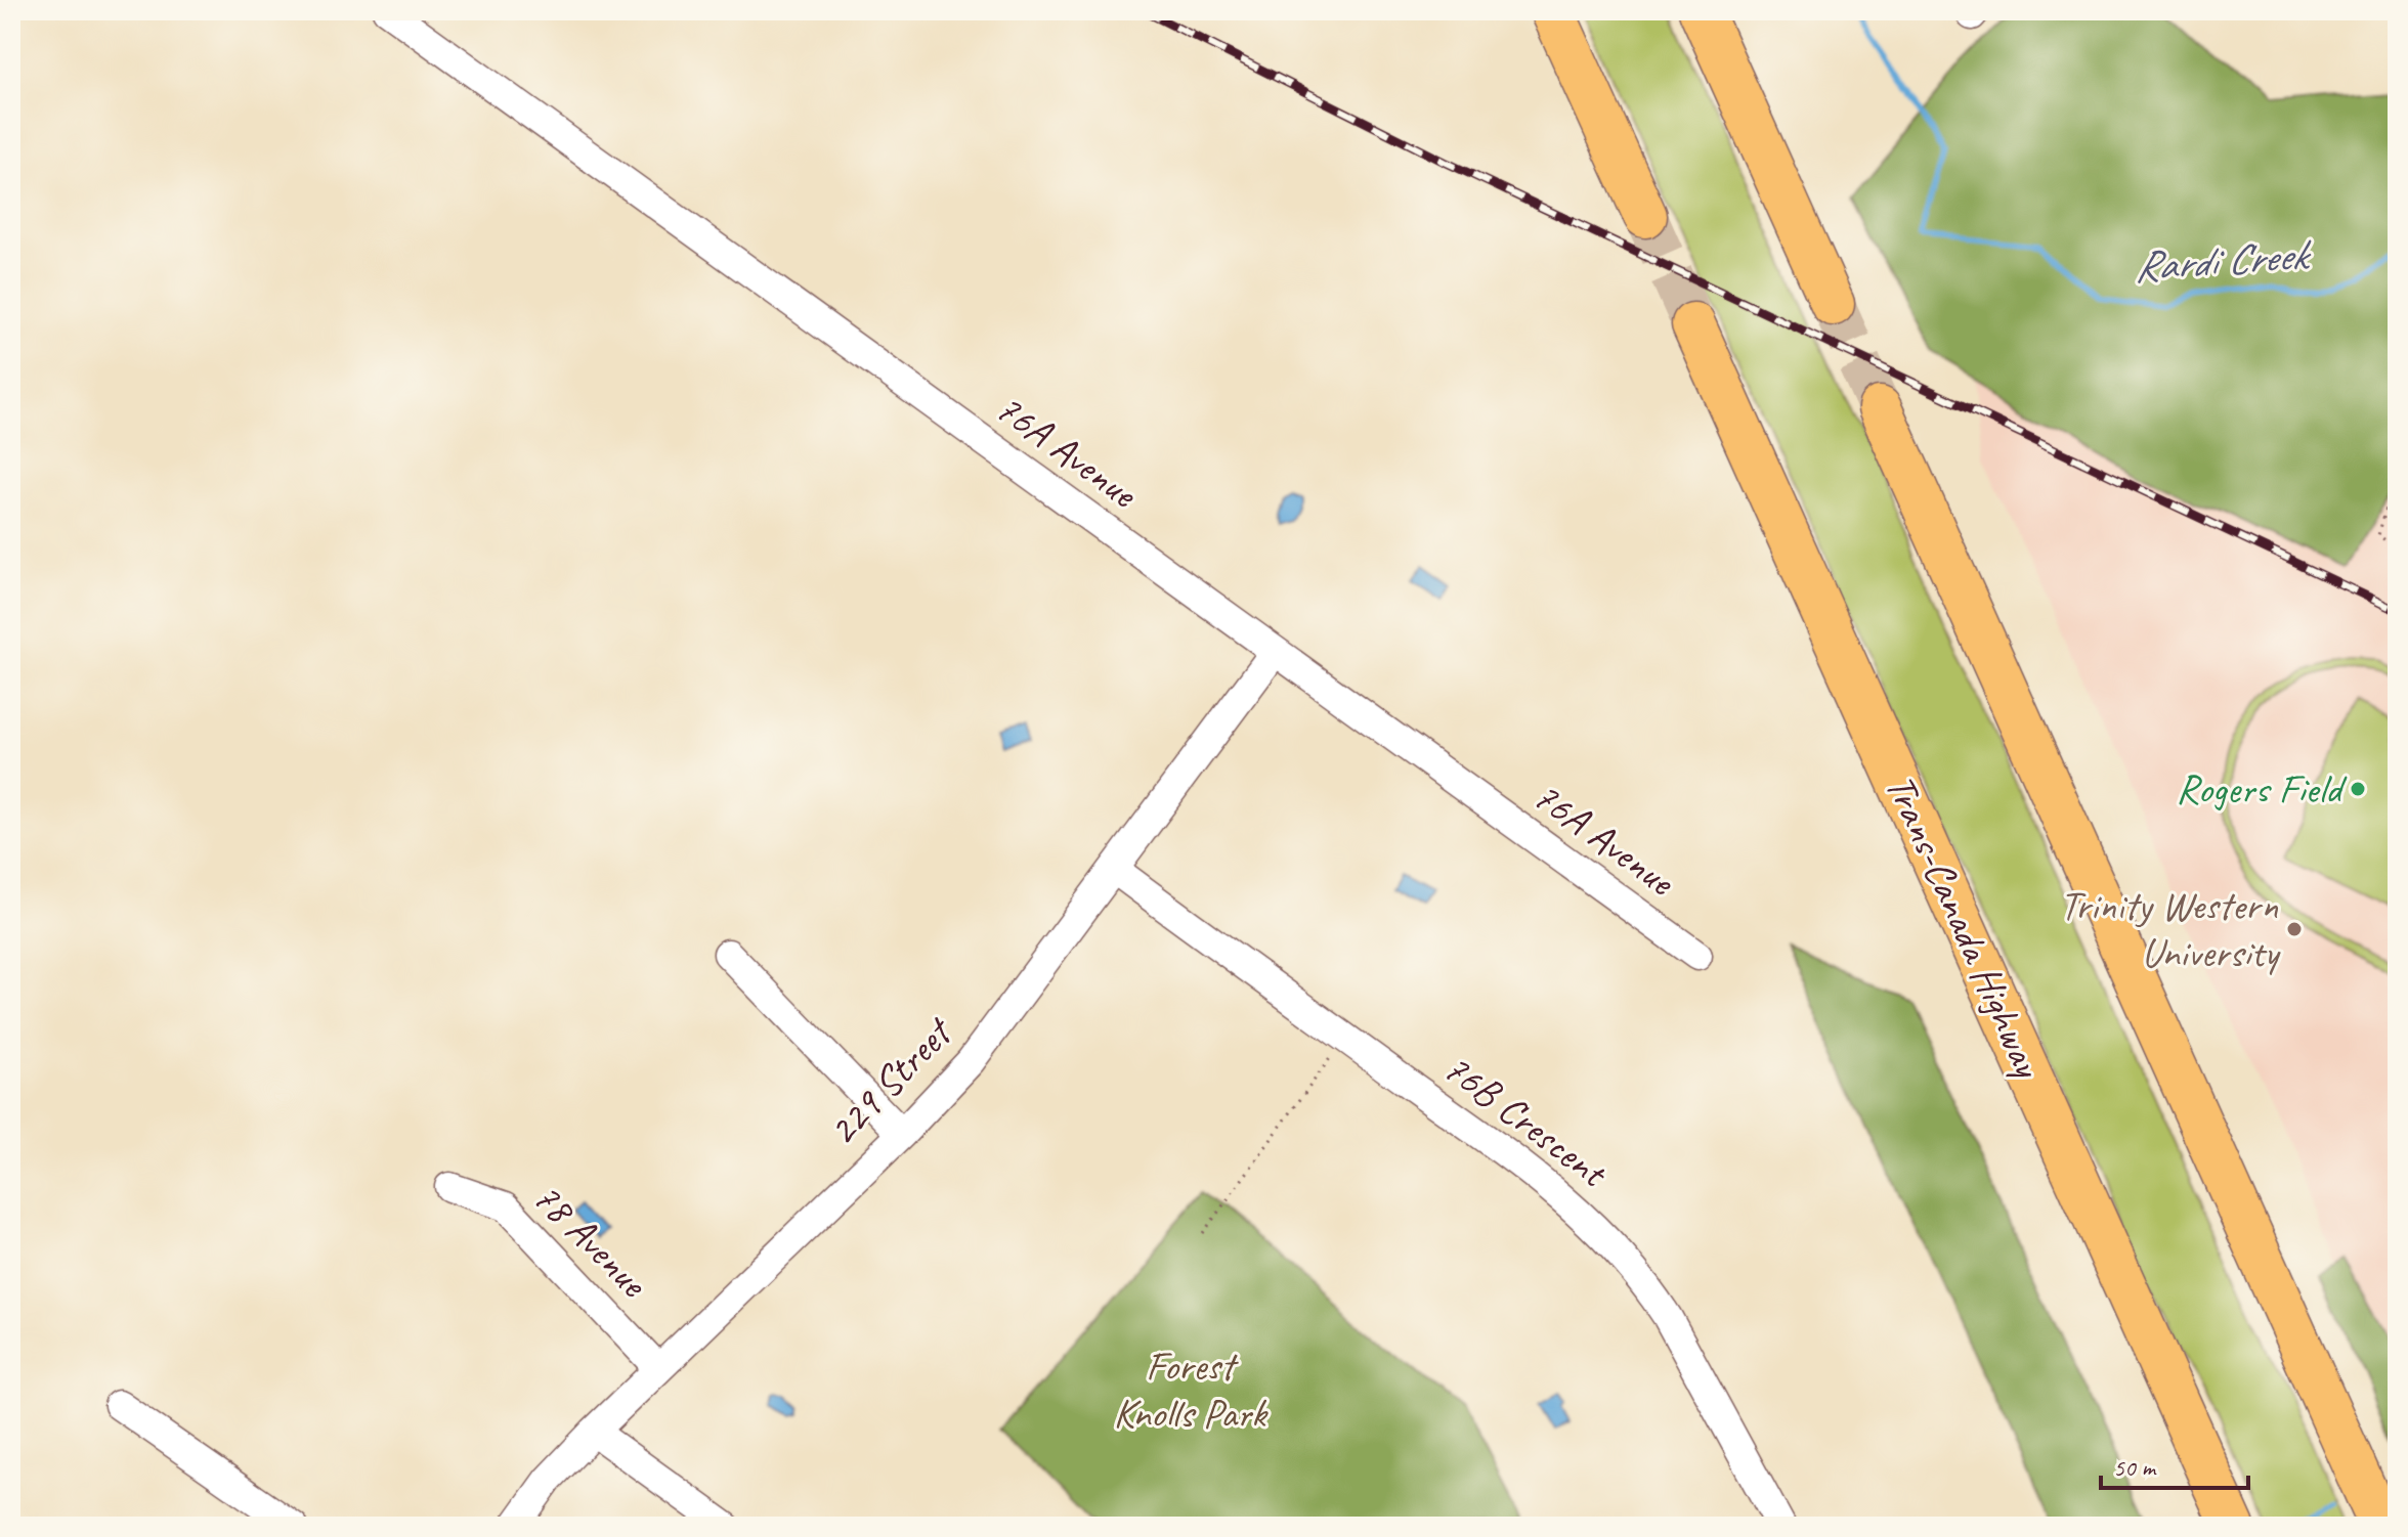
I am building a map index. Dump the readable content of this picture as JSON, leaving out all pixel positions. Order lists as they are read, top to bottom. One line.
{"streets":{"highway":["Trans-Canada Highway"],"street":["76A Avenue","229 Street","76B Crescent","78 Avenue"]},"crossings":[["76A Avenue","229 Street"],["229 Street","76B Crescent"],["229 Street","78 Avenue"]],"water":["Rardi Creek"],"parks":["Forest Knolls Park"],"places":["Rogers Field","Trinity Western University"],"scale_bar":"50 m"}
